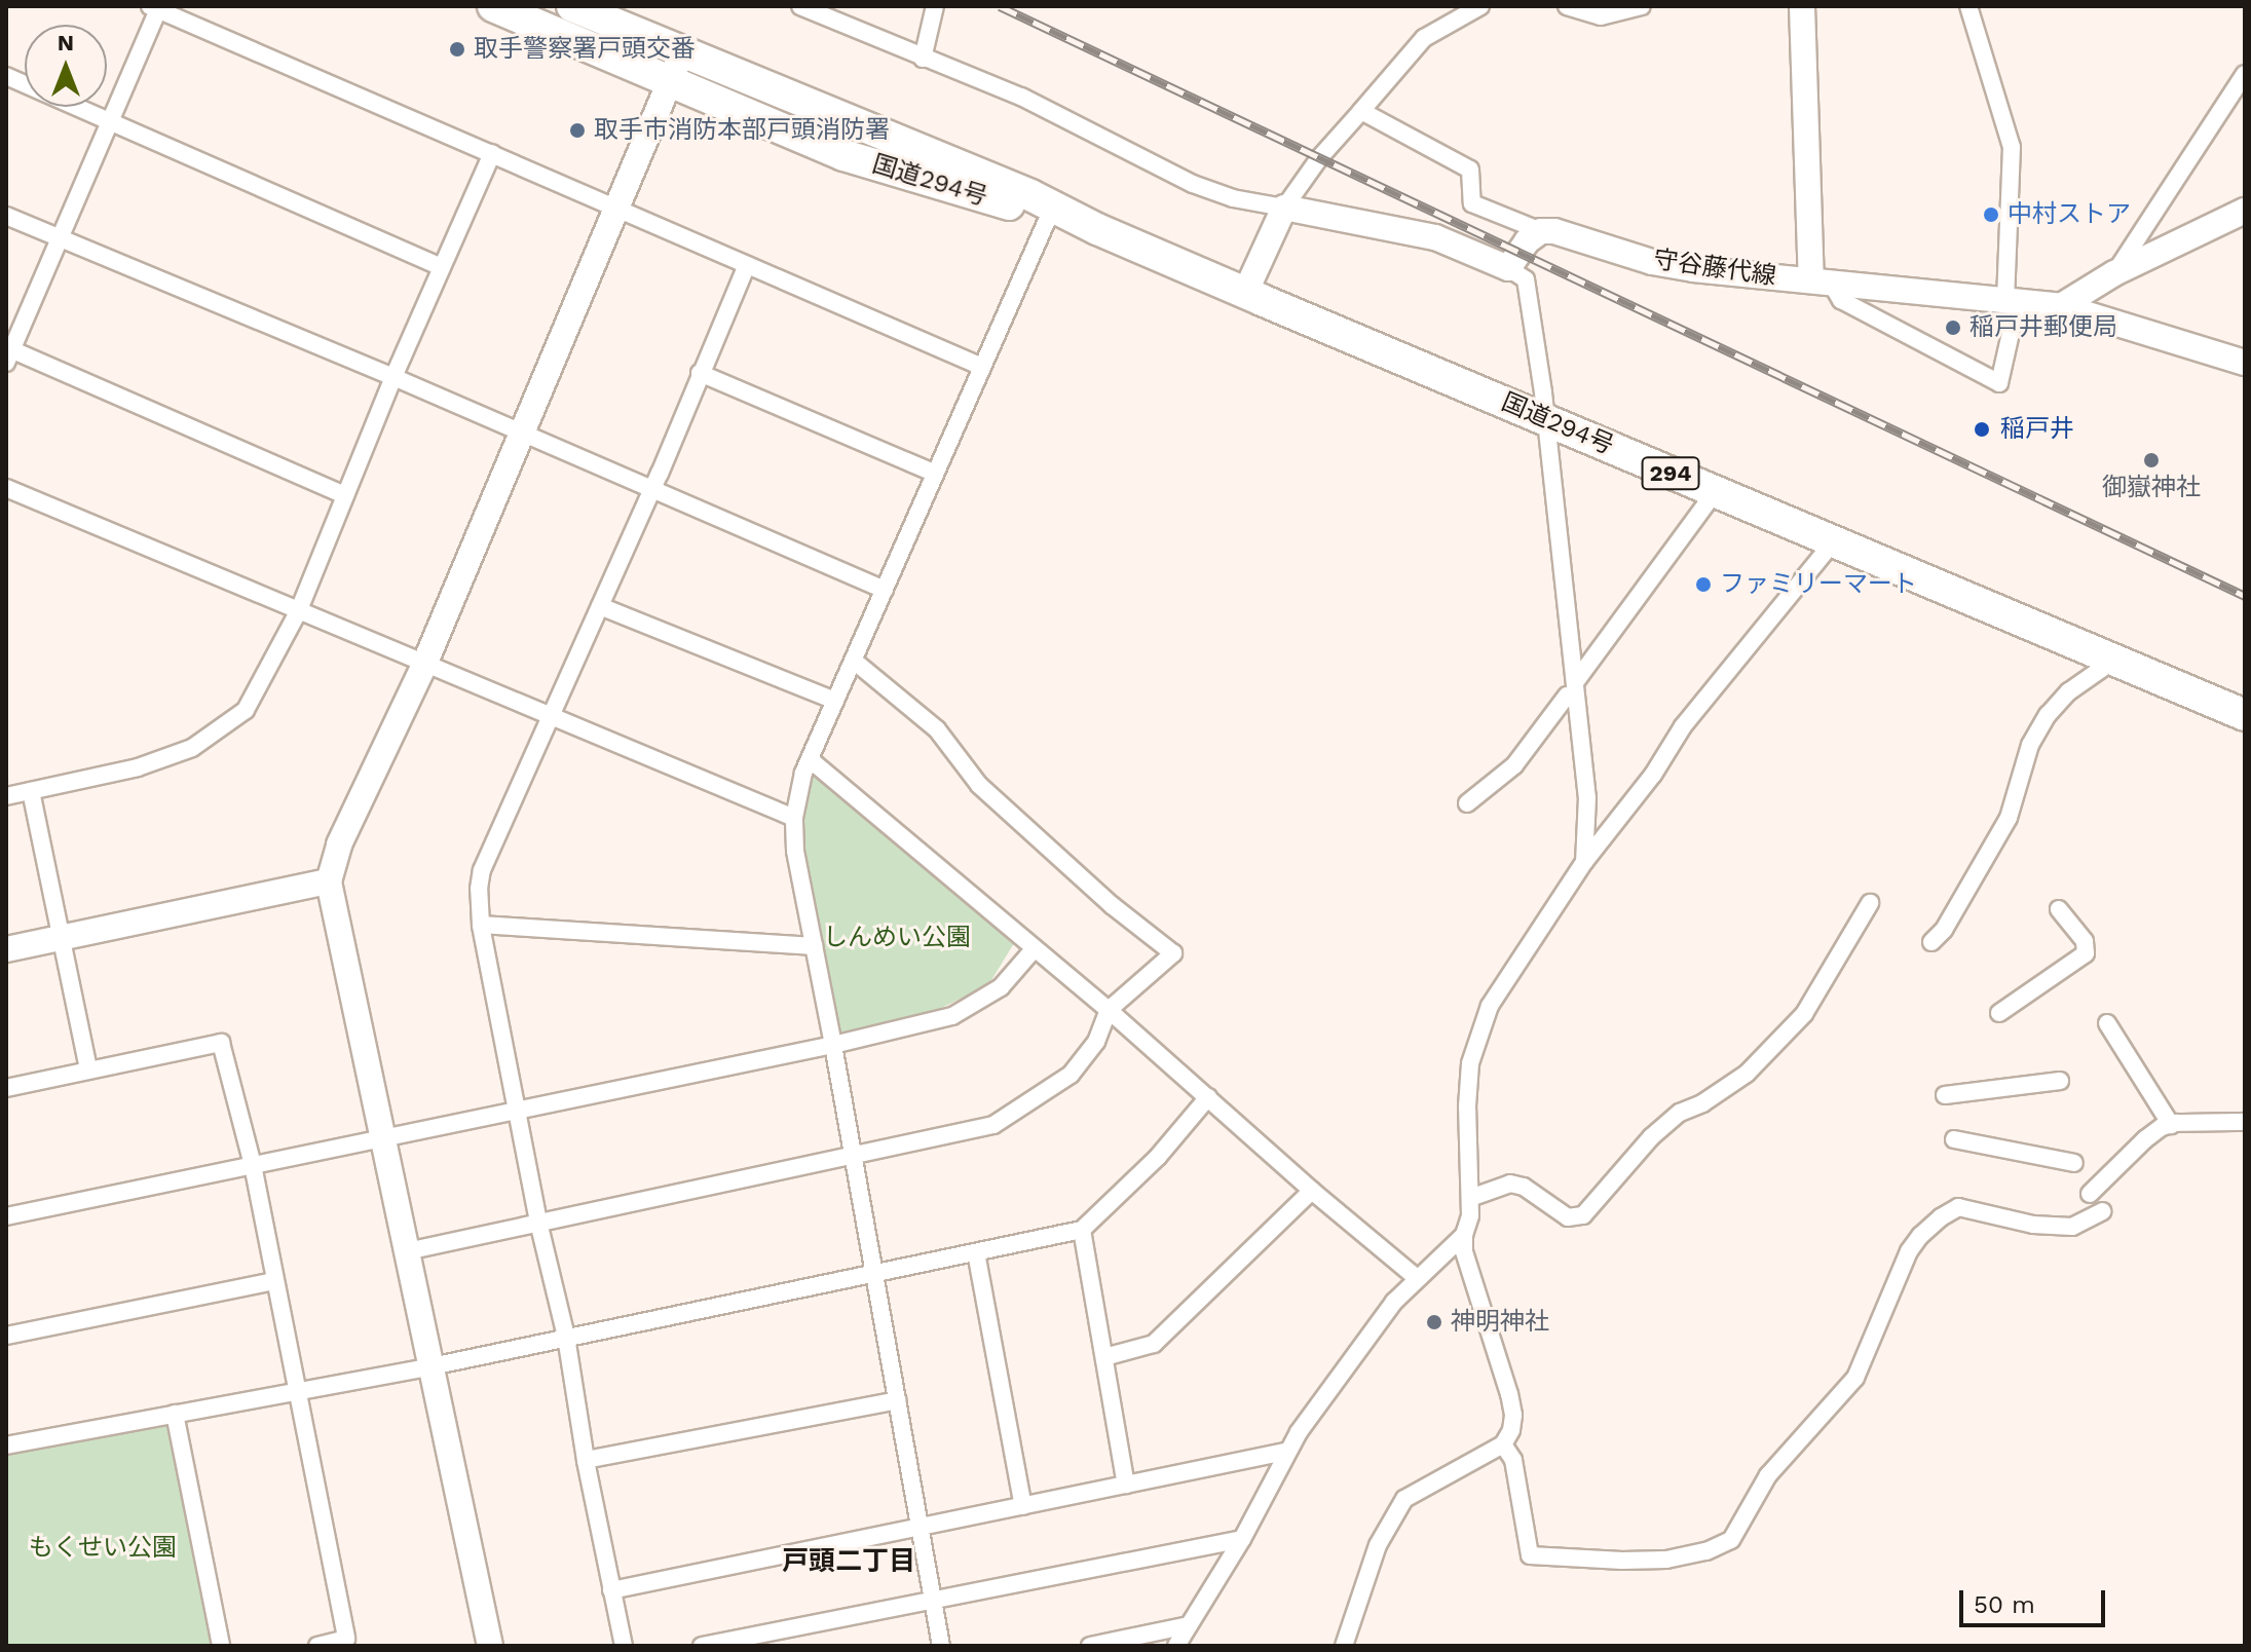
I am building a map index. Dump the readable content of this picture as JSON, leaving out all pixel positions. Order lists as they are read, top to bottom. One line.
{"streets":{"highway":["国道294号","294"],"street":["守谷藤代線"]},"districts":["戸頭二丁目"],"parks":["しんめい公園","もくせい公園"],"places":["取手警察署戸頭交番","取手市消防本部戸頭消防署","中村ストア","稲戸井郵便局","稲戸井","御嶽神社","ファミリーマート","神明神社"],"scale_bar":"50 m","north":"top"}
